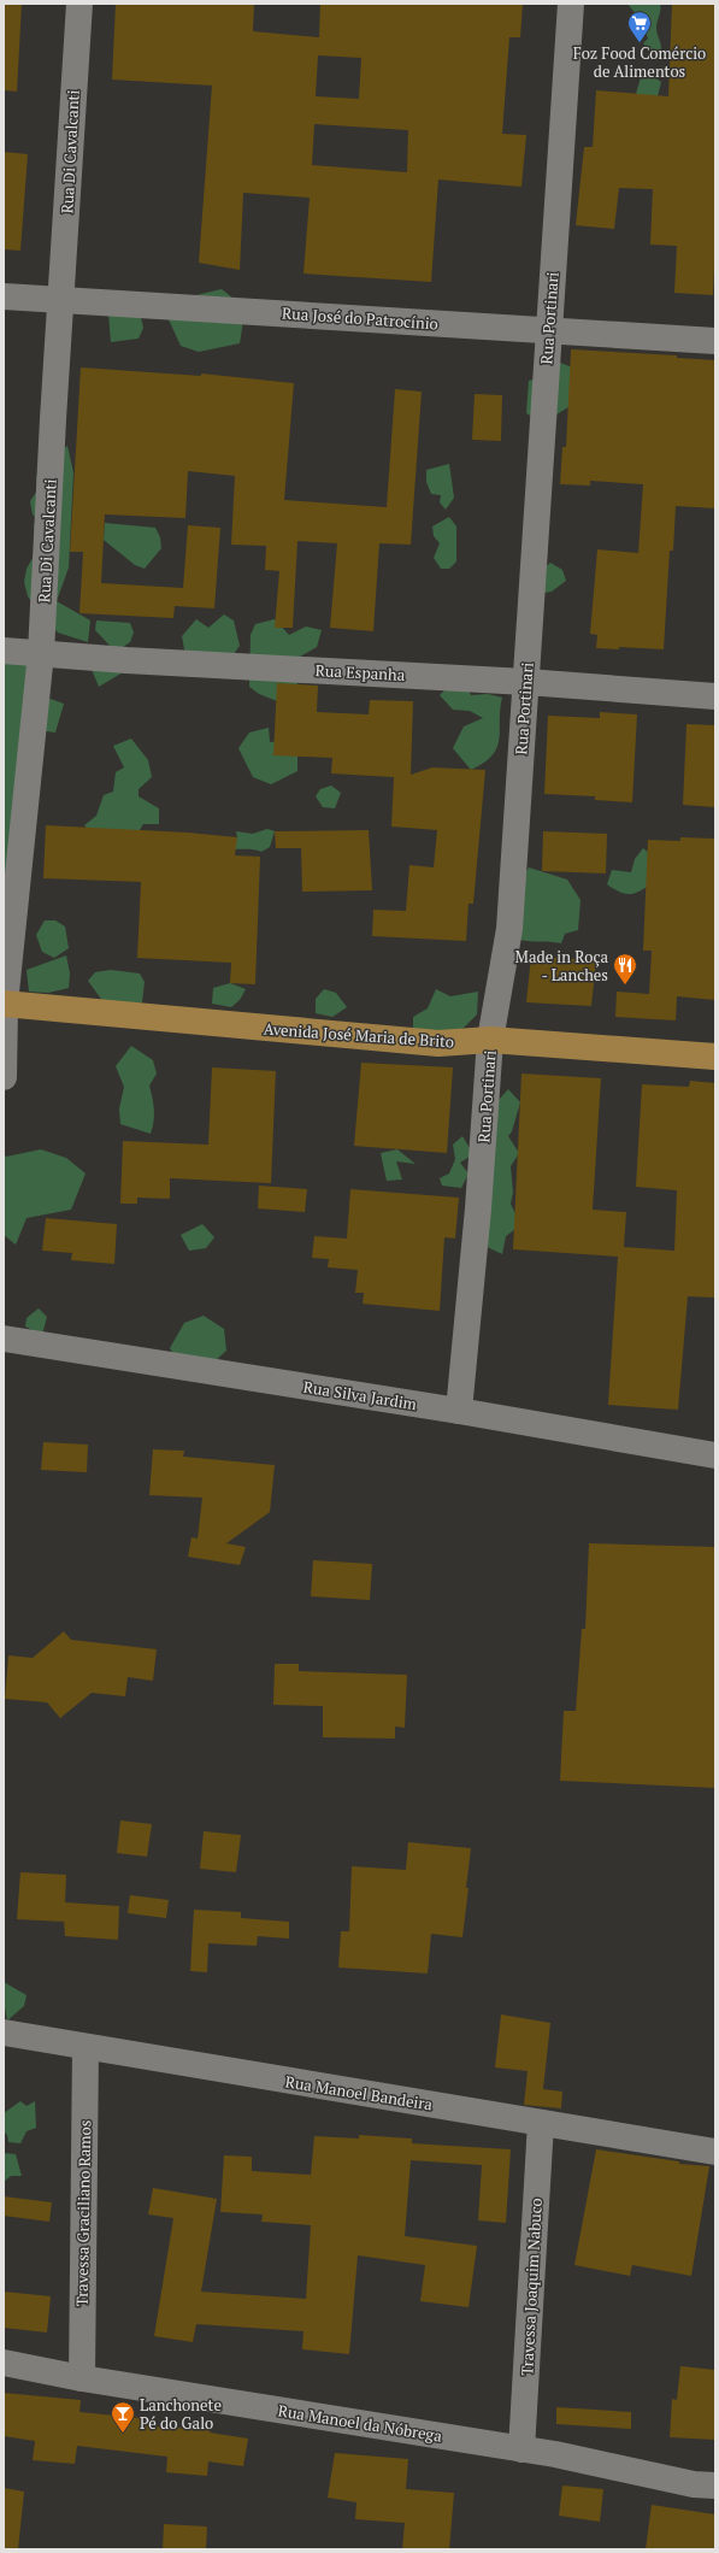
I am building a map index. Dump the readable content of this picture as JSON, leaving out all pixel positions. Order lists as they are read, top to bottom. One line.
{"streets":{"main road":["Avenida José Maria de Brito"],"street":["Rua Di Cavalcanti","Rua José do Patrocínio","Rua Portinari","Rua Espanha","Rua Silva Jardim","Rua Manoel Bandeira","Travessa Graciliano Ramos","Travessa Joaquim Nabuco","Rua Manoel da Nóbrega"]},"crossings":[["Rua Di Cavalcanti","Rua José do Patrocínio"],["Rua Di Cavalcanti","Rua Espanha"],["Rua Di Cavalcanti","Avenida José Maria de Brito"],["Rua José do Patrocínio","Rua Portinari"],["Rua Portinari","Rua Espanha"],["Rua Portinari","Avenida José Maria de Brito"],["Rua Portinari","Rua Silva Jardim"],["Rua Manoel Bandeira","Travessa Graciliano Ramos"],["Rua Manoel Bandeira","Travessa Joaquim Nabuco"],["Travessa Graciliano Ramos","Rua Manoel da Nóbrega"],["Travessa Joaquim Nabuco","Rua Manoel da Nóbrega"]],"places":{"supermarket":["Foz Food Comércio de Alimentos"],"restaurant":["Made in Roça - Lanches"],"bar":["Lanchonete Pé do Galo"]}}
